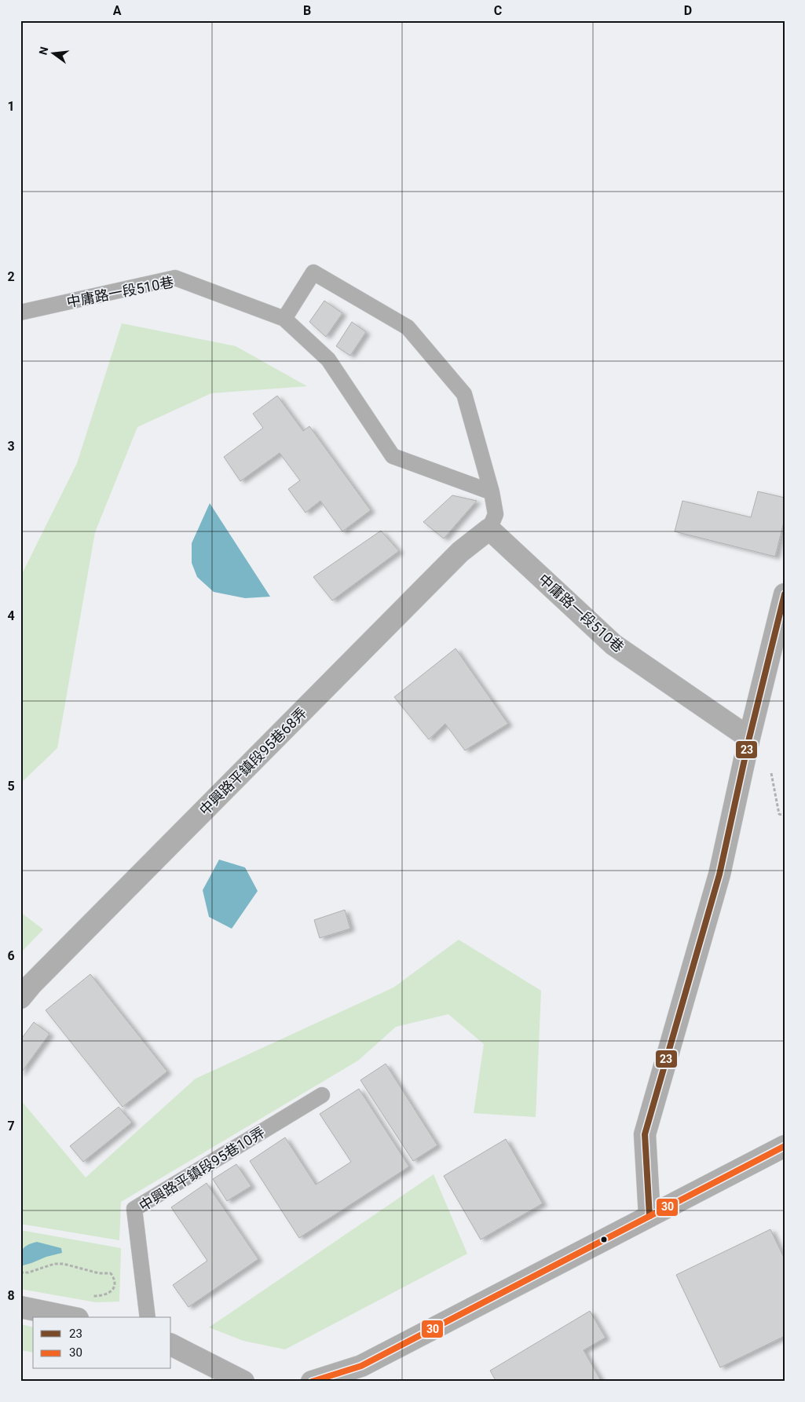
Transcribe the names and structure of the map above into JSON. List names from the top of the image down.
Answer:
{
  "streets": {
    "street": ["中庸路一段510巷", "中興路平鎮段95巷68弄"],
    "lane": ["中興路平鎮段95巷10弄"]
  },
  "crossings": [
    ["中庸路一段510巷", "中興路平鎮段95巷68弄"]
  ],
  "lines": ["transit line 23", "transit line 30"],
  "legend": ["23", "30"],
  "north": "left",
  "grid": {
    "columns": [
      "A",
      "B",
      "C",
      "D"
    ],
    "rows": [
      "1",
      "2",
      "3",
      "4",
      "5",
      "6",
      "7",
      "8"
    ]
  }
}
